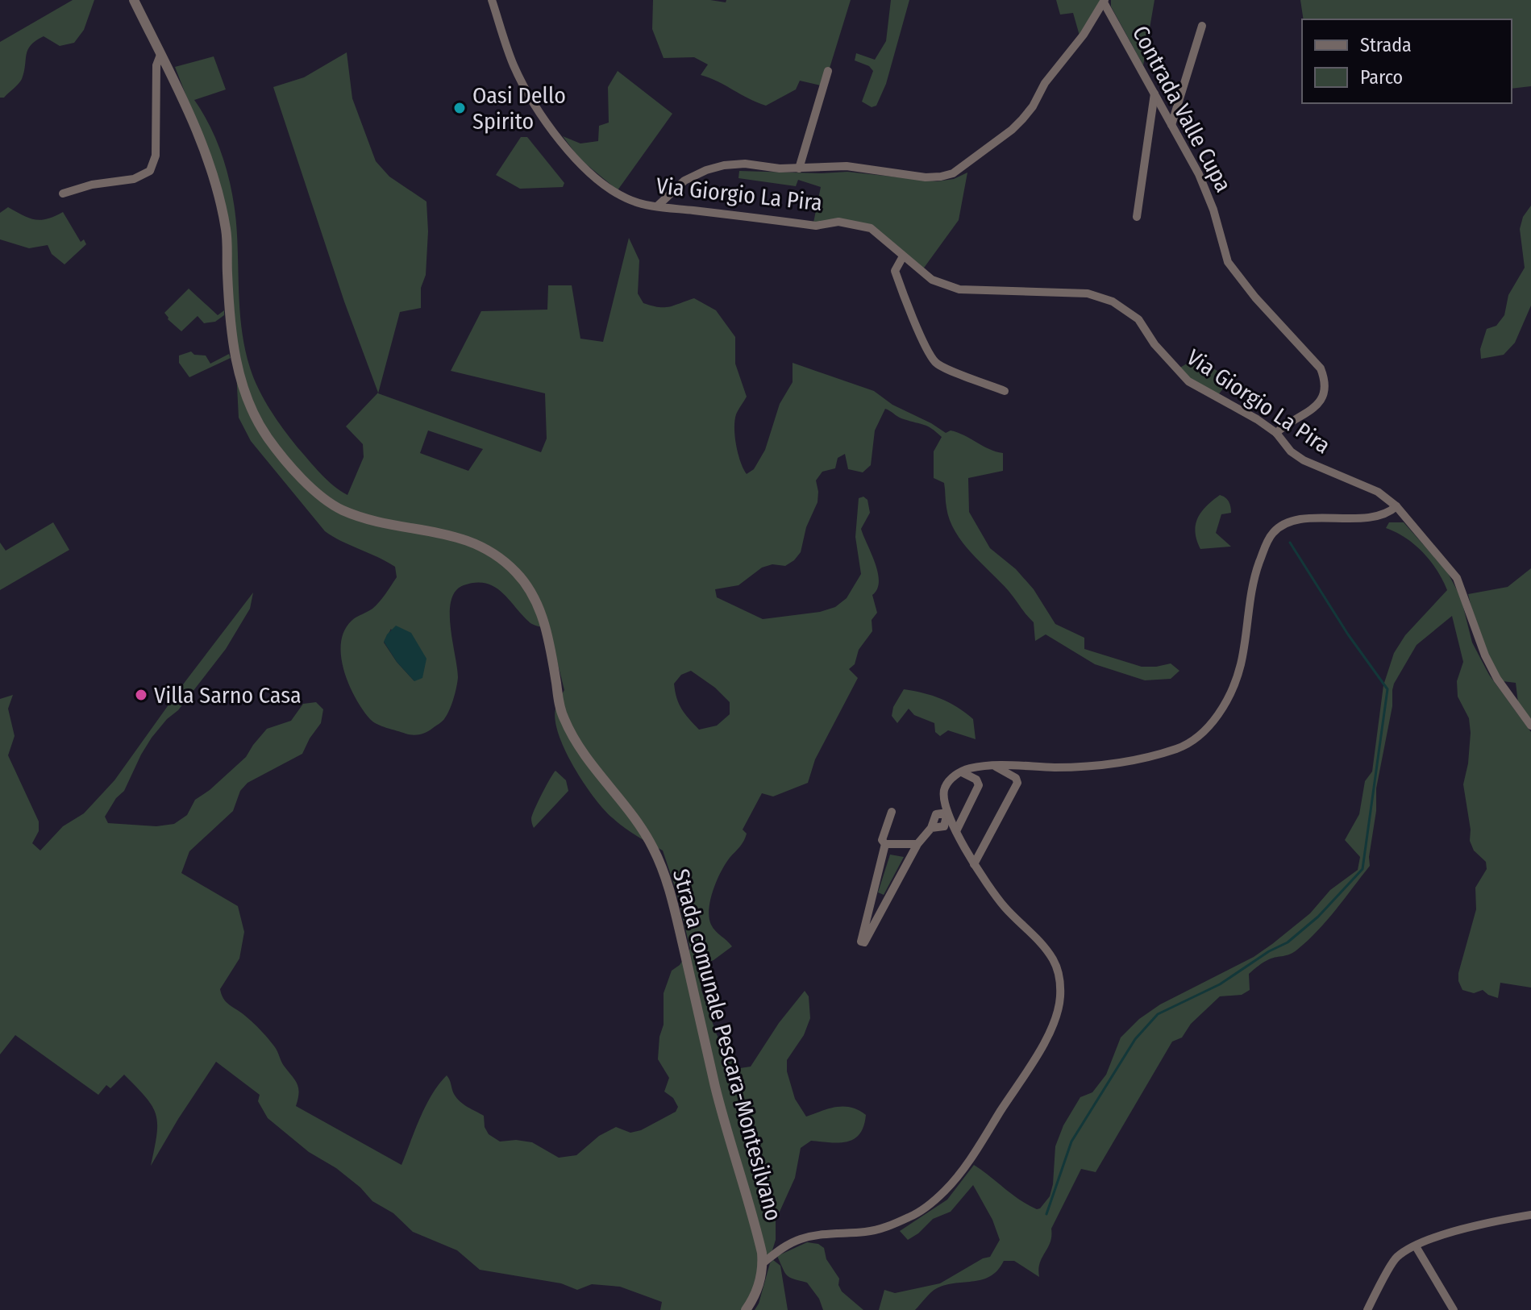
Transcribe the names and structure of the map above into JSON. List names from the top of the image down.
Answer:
{
  "streets": {
    "street": ["Contrada Valle Cupa", "Via Giorgio La Pira", "Strada comunale Pescara-Montesilvano"]
  },
  "crossings": [
    ["Contrada Valle Cupa", "Via Giorgio La Pira"]
  ],
  "places": ["Oasi Dello Spirito", "Villa Sarno Casa"],
  "legend": ["Strada", "Parco"]
}
